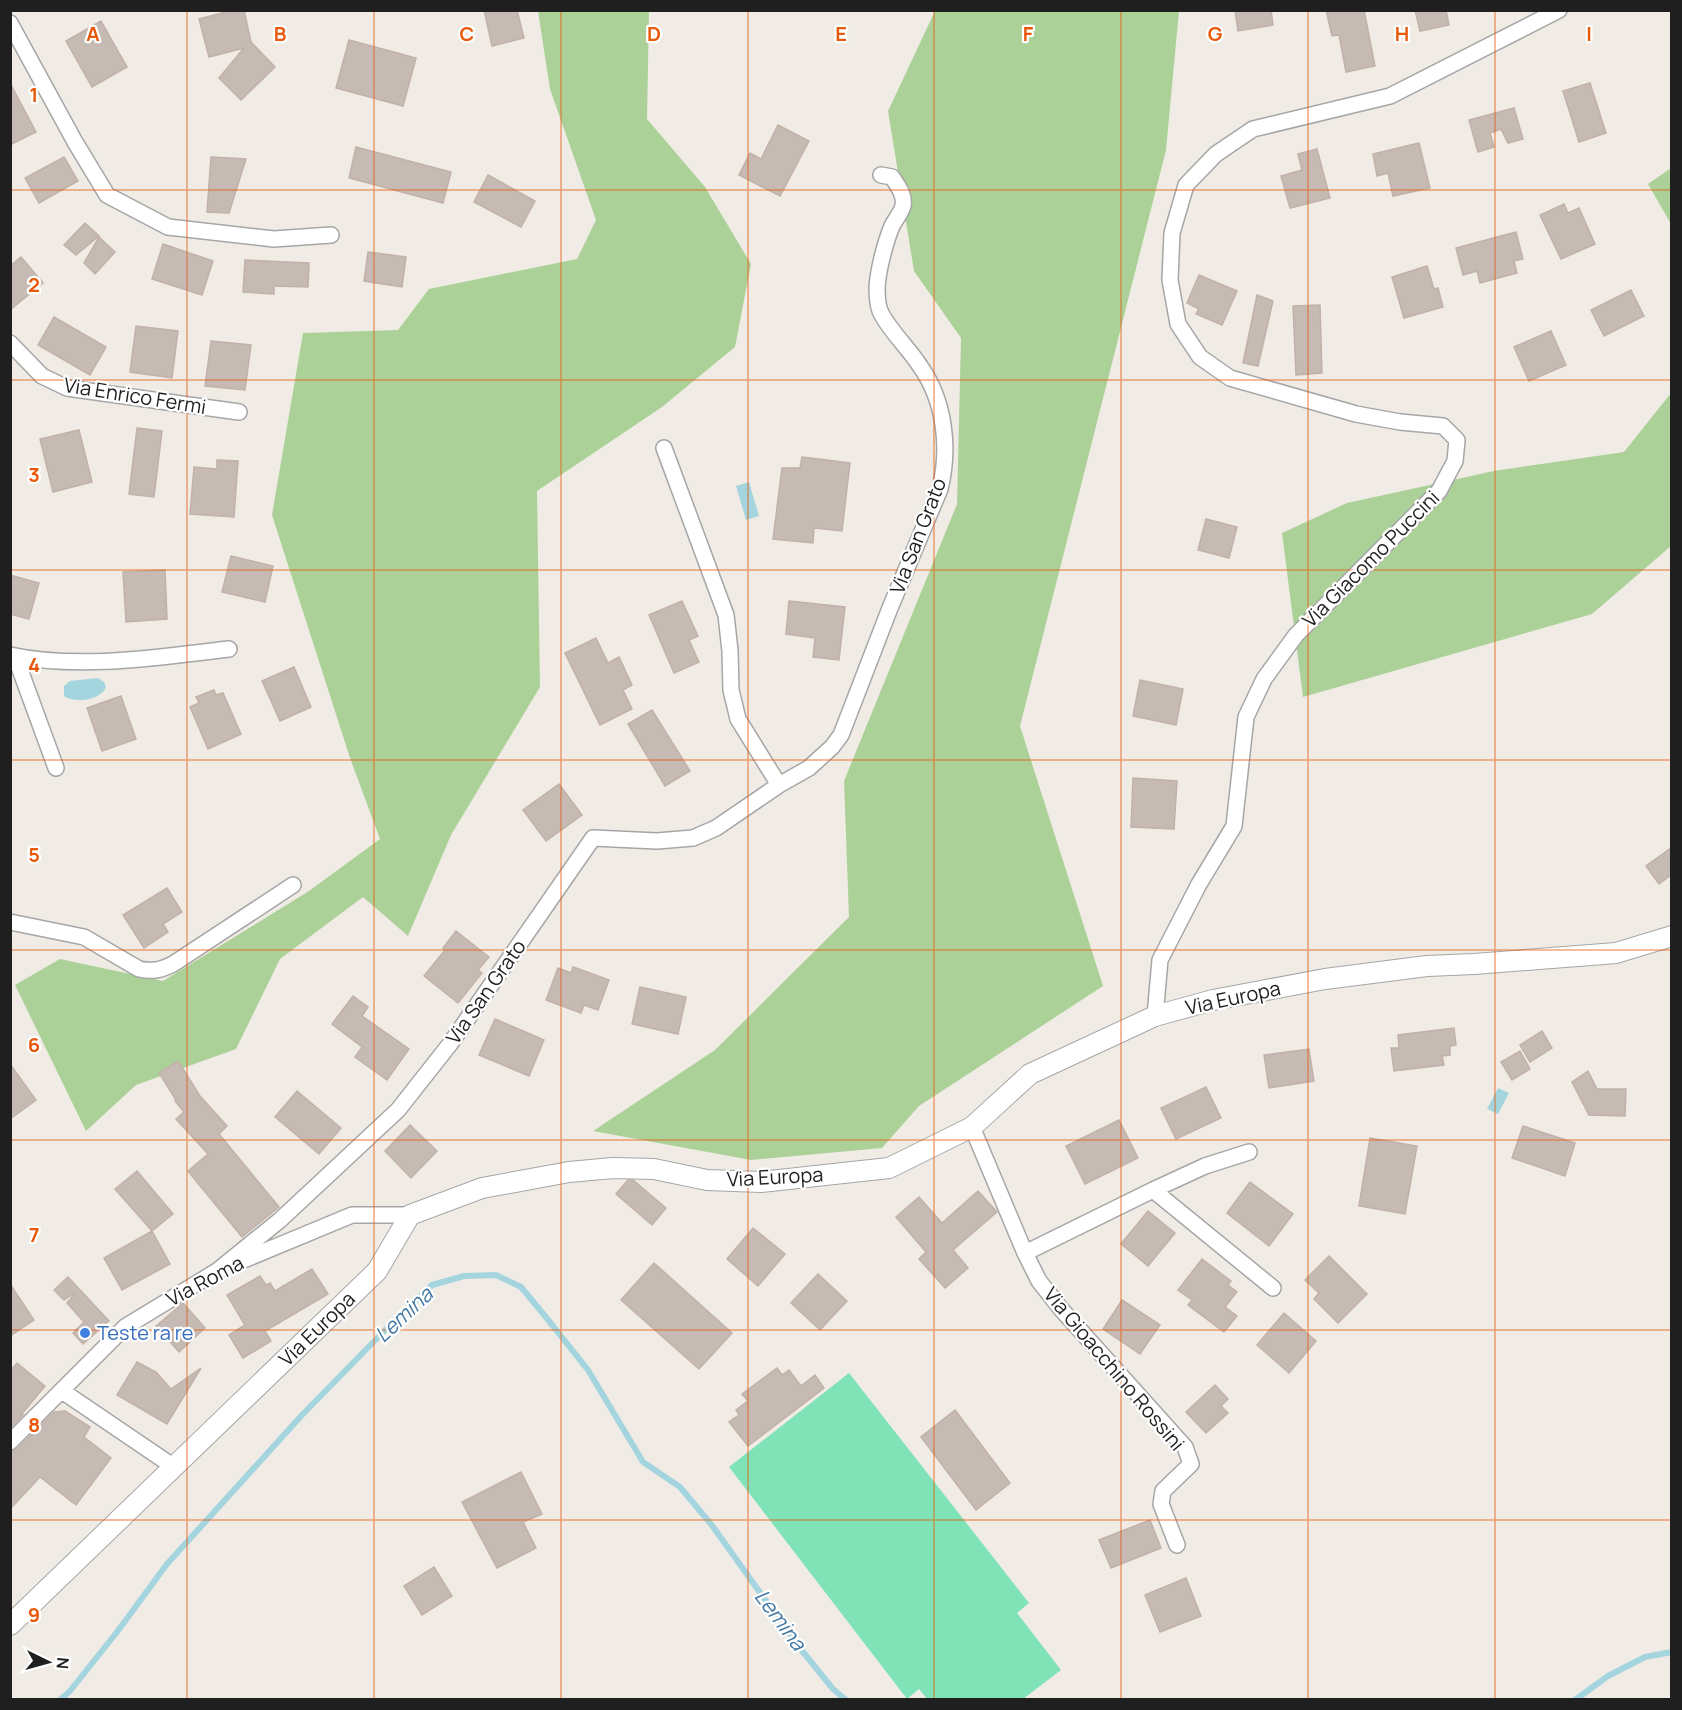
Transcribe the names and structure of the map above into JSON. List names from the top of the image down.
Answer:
{
  "streets": {
    "street": [
      "Via Enrico Fermi",
      "Via San Grato",
      "Via Giacomo Puccini",
      "Via Europa",
      "Via Roma",
      "Via Gioacchino Rossini"
    ]
  },
  "crossings": [
    ["Via San Grato", "Via Roma"],
    ["Via Giacomo Puccini", "Via Europa"],
    ["Via Europa", "Via Roma"],
    ["Via Europa", "Via Gioacchino Rossini"]
  ],
  "water": ["Lemina"],
  "places": ["Teste ra re"],
  "north": "right",
  "grid": {
    "columns": [
      "A",
      "B",
      "C",
      "D",
      "E",
      "F",
      "G",
      "H",
      "I"
    ],
    "rows": [
      "1",
      "2",
      "3",
      "4",
      "5",
      "6",
      "7",
      "8",
      "9"
    ]
  }
}
